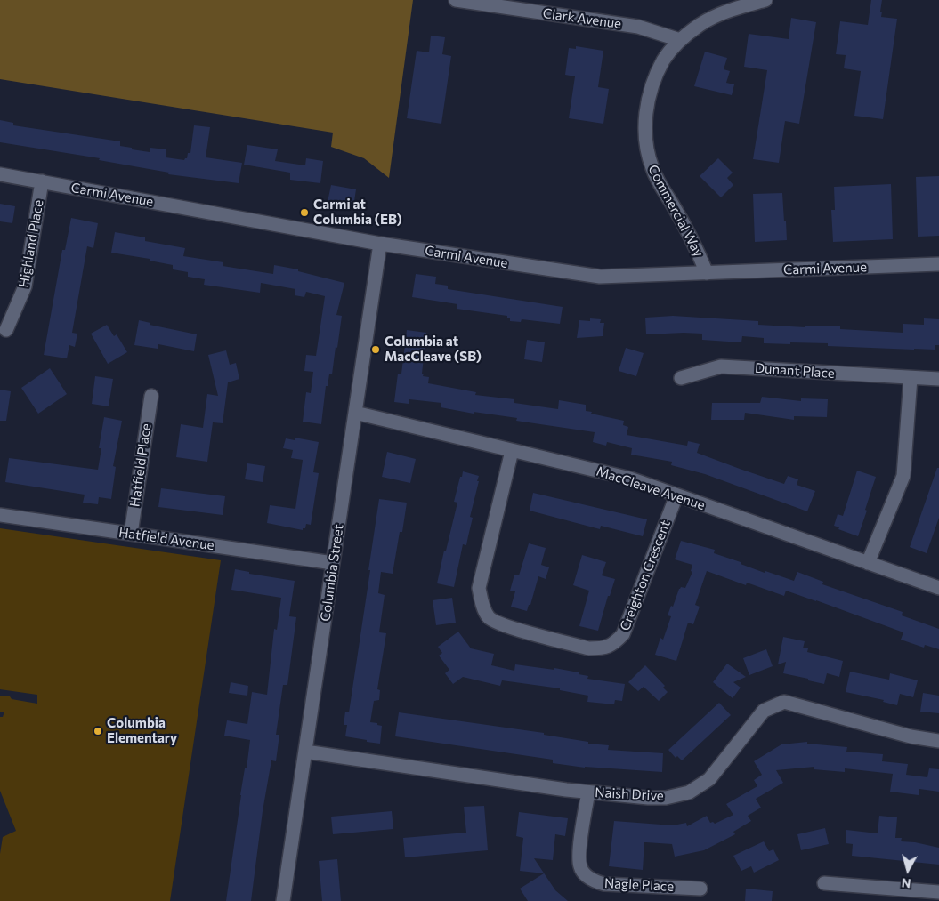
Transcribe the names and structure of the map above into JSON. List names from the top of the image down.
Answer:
{
  "streets": {
    "street": [
      "Clark Avenue",
      "Carmi Avenue",
      "Commercial Way",
      "Highland Place",
      "Dunant Place",
      "Hatfield Place",
      "MacCleave Avenue",
      "Hatfield Avenue",
      "Columbia Street",
      "Creighton Crescent",
      "Naish Drive",
      "Nagle Place"
    ]
  },
  "crossings": [
    ["Clark Avenue", "Commercial Way"],
    ["Carmi Avenue", "Commercial Way"],
    ["Carmi Avenue", "Highland Place"],
    ["Carmi Avenue", "Columbia Street"],
    ["Hatfield Place", "Hatfield Avenue"],
    ["MacCleave Avenue", "Columbia Street"],
    ["MacCleave Avenue", "Creighton Crescent"],
    ["Hatfield Avenue", "Columbia Street"],
    ["Columbia Street", "Naish Drive"],
    ["Naish Drive", "Nagle Place"]
  ],
  "places": ["Carmi at Columbia (EB)", "Columbia at MacCleave (SB)", "Columbia Elementary"],
  "north": "bottom"
}
